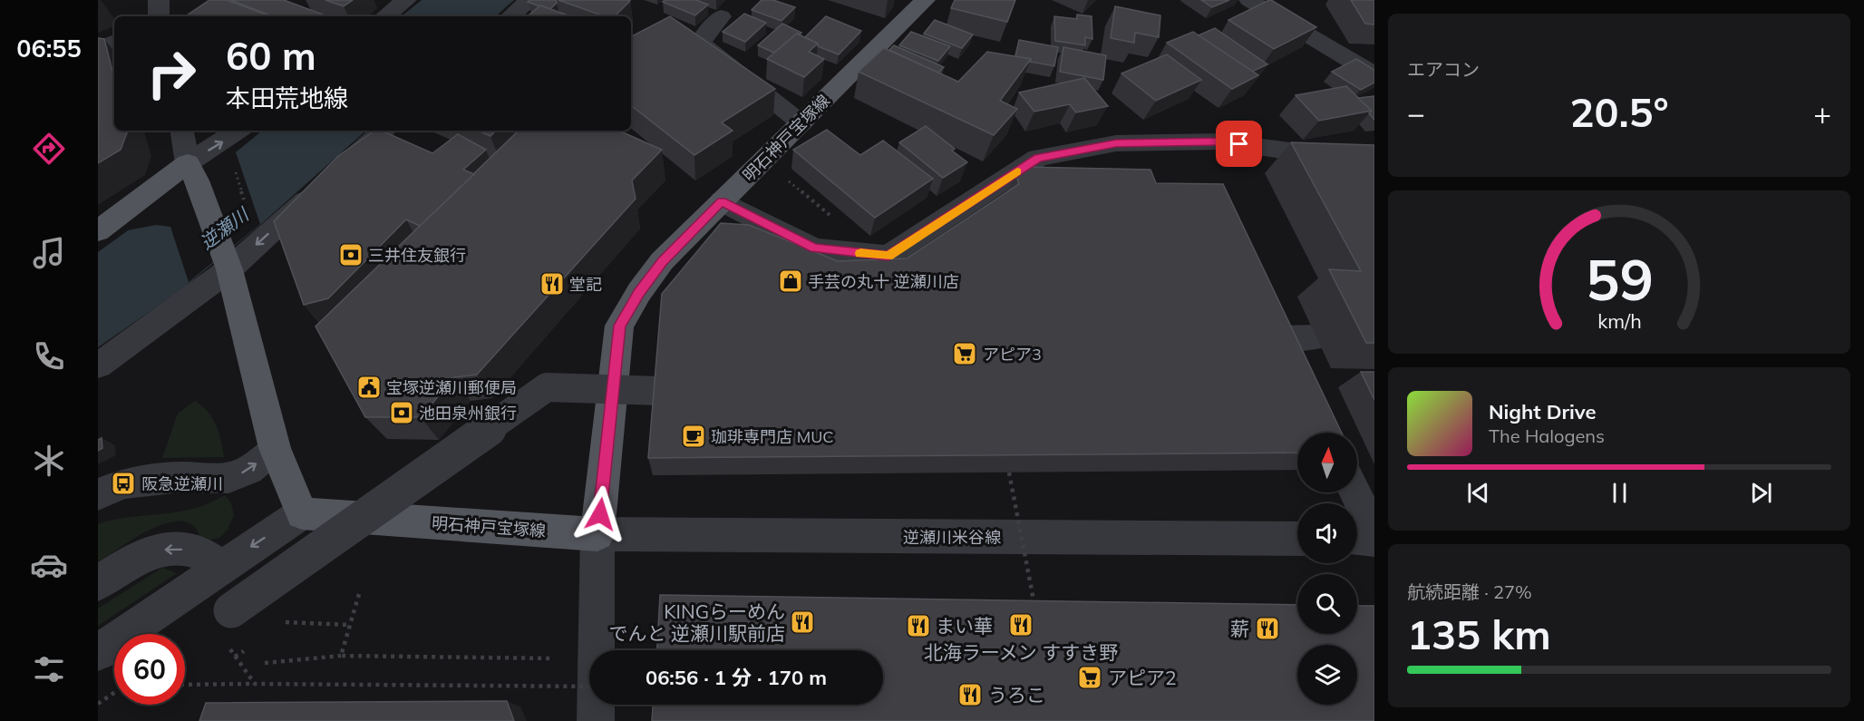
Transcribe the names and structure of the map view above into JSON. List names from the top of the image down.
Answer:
{
  "streets": {
    "main road": ["明石神戸宝塚線"],
    "street": ["逆瀬川米谷線"]
  },
  "crossings": [
    ["明石神戸宝塚線", "逆瀬川米谷線"]
  ],
  "water": ["逆瀬川"],
  "places": {
    "bank": ["三井住友銀行", "池田泉州銀行"],
    "shop": ["手芸の丸十 逆瀬川店"],
    "restaurant": [
      "堂記",
      "KINGらーめん でんと 逆瀬川駅前店",
      "北海ラーメン すすき野",
      "まい華",
      "薪",
      "うろこ"
    ],
    "supermarket": ["アピア3", "アピア2"],
    "public building": ["宝塚逆瀬川郵便局"],
    "cafe": ["珈琲専門店 MUC"],
    "bus stop": ["阪急逆瀬川"]
  },
  "north": "top",
  "page": {
    "tabs": "06:55",
    "tile": [
      "エアコン",
      ["航続距離 · 27%", "135 km"]
    ],
    "turn": ["60 m", "本田荒地線"],
    "heat": ["−", "20.5°", "+"],
    "song": ["Night Drive", "The Halogens"],
    "limit": "60",
    "trip": "06:56 · 1 分 · 170 m",
    "gauge": ["59", "km/h"]
  }
}
